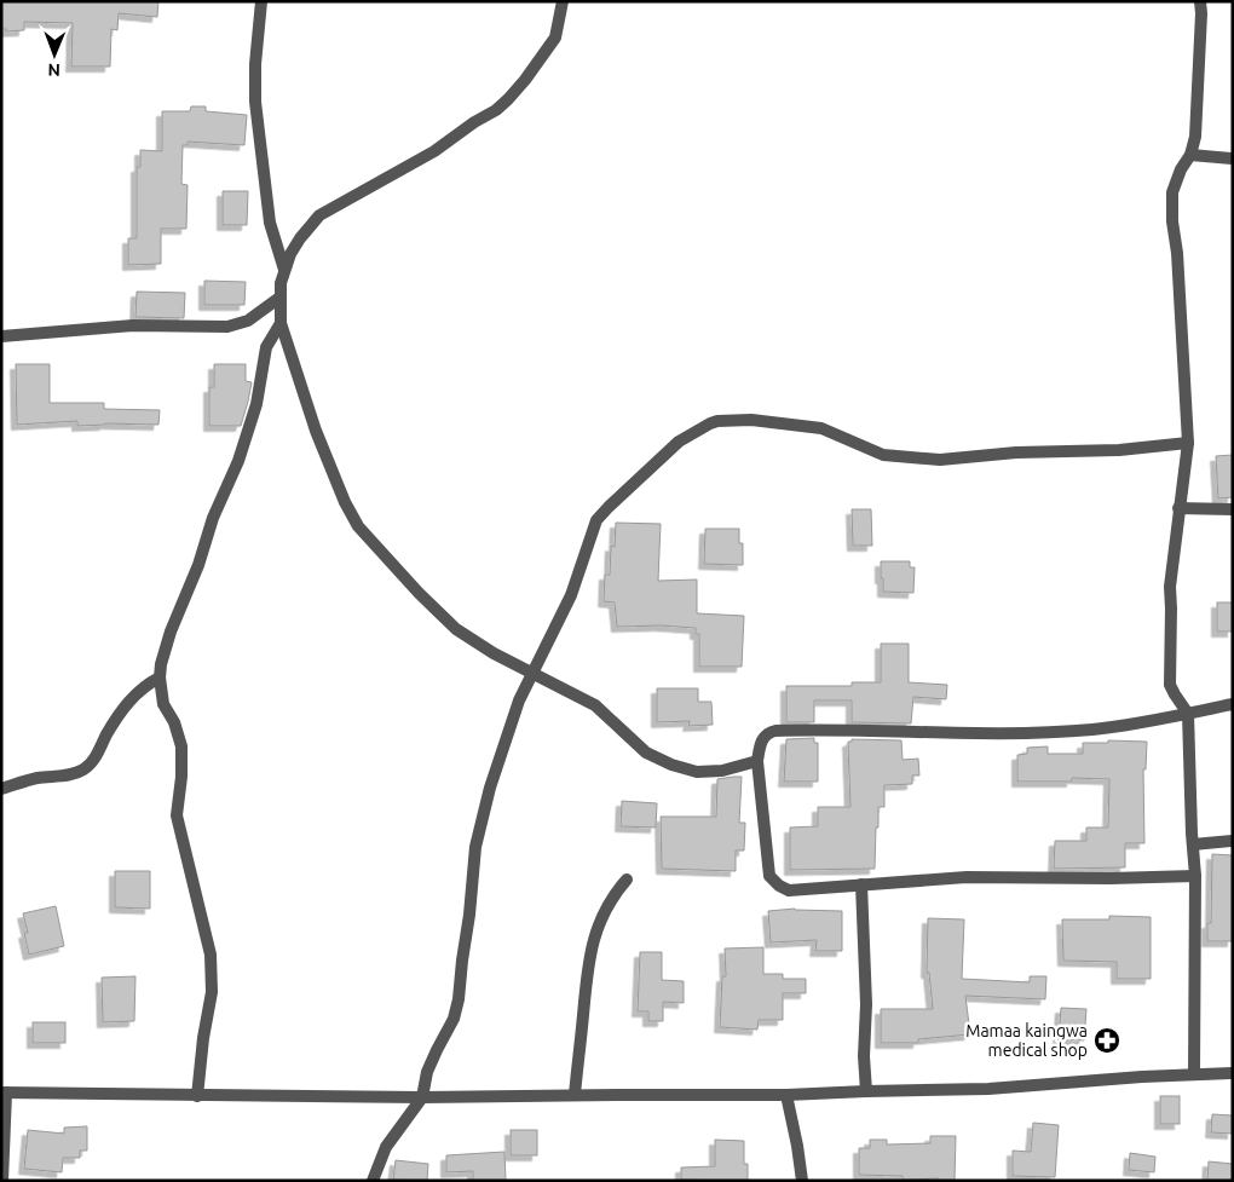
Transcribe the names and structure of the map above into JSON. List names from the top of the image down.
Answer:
{
  "places": {
    "pharmacy": ["Mamaa kaingwa medical shop"]
  },
  "north": "bottom"
}
